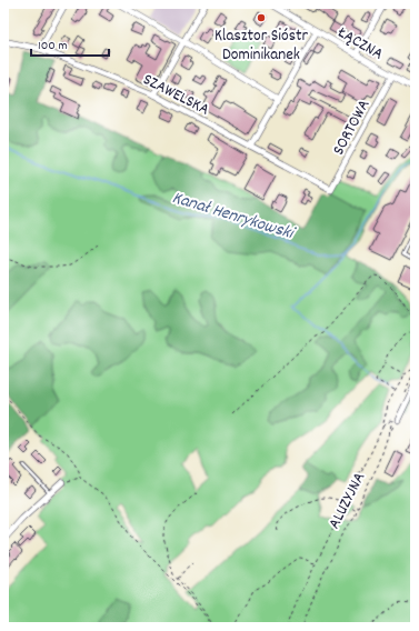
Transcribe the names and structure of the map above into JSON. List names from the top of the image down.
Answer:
{
  "streets": {
    "street": ["ŁĄCZNA", "SZAWELSKA", "SORTOWA"],
    "path": ["ALUZYJNA"]
  },
  "crossings": [
    ["ŁĄCZNA", "SORTOWA"],
    ["SZAWELSKA", "SORTOWA"]
  ],
  "water": ["Kanał Henrykowski"],
  "places": ["Klasztor Sióstr Dominikanek"],
  "scale_bar": "100 m"
}
